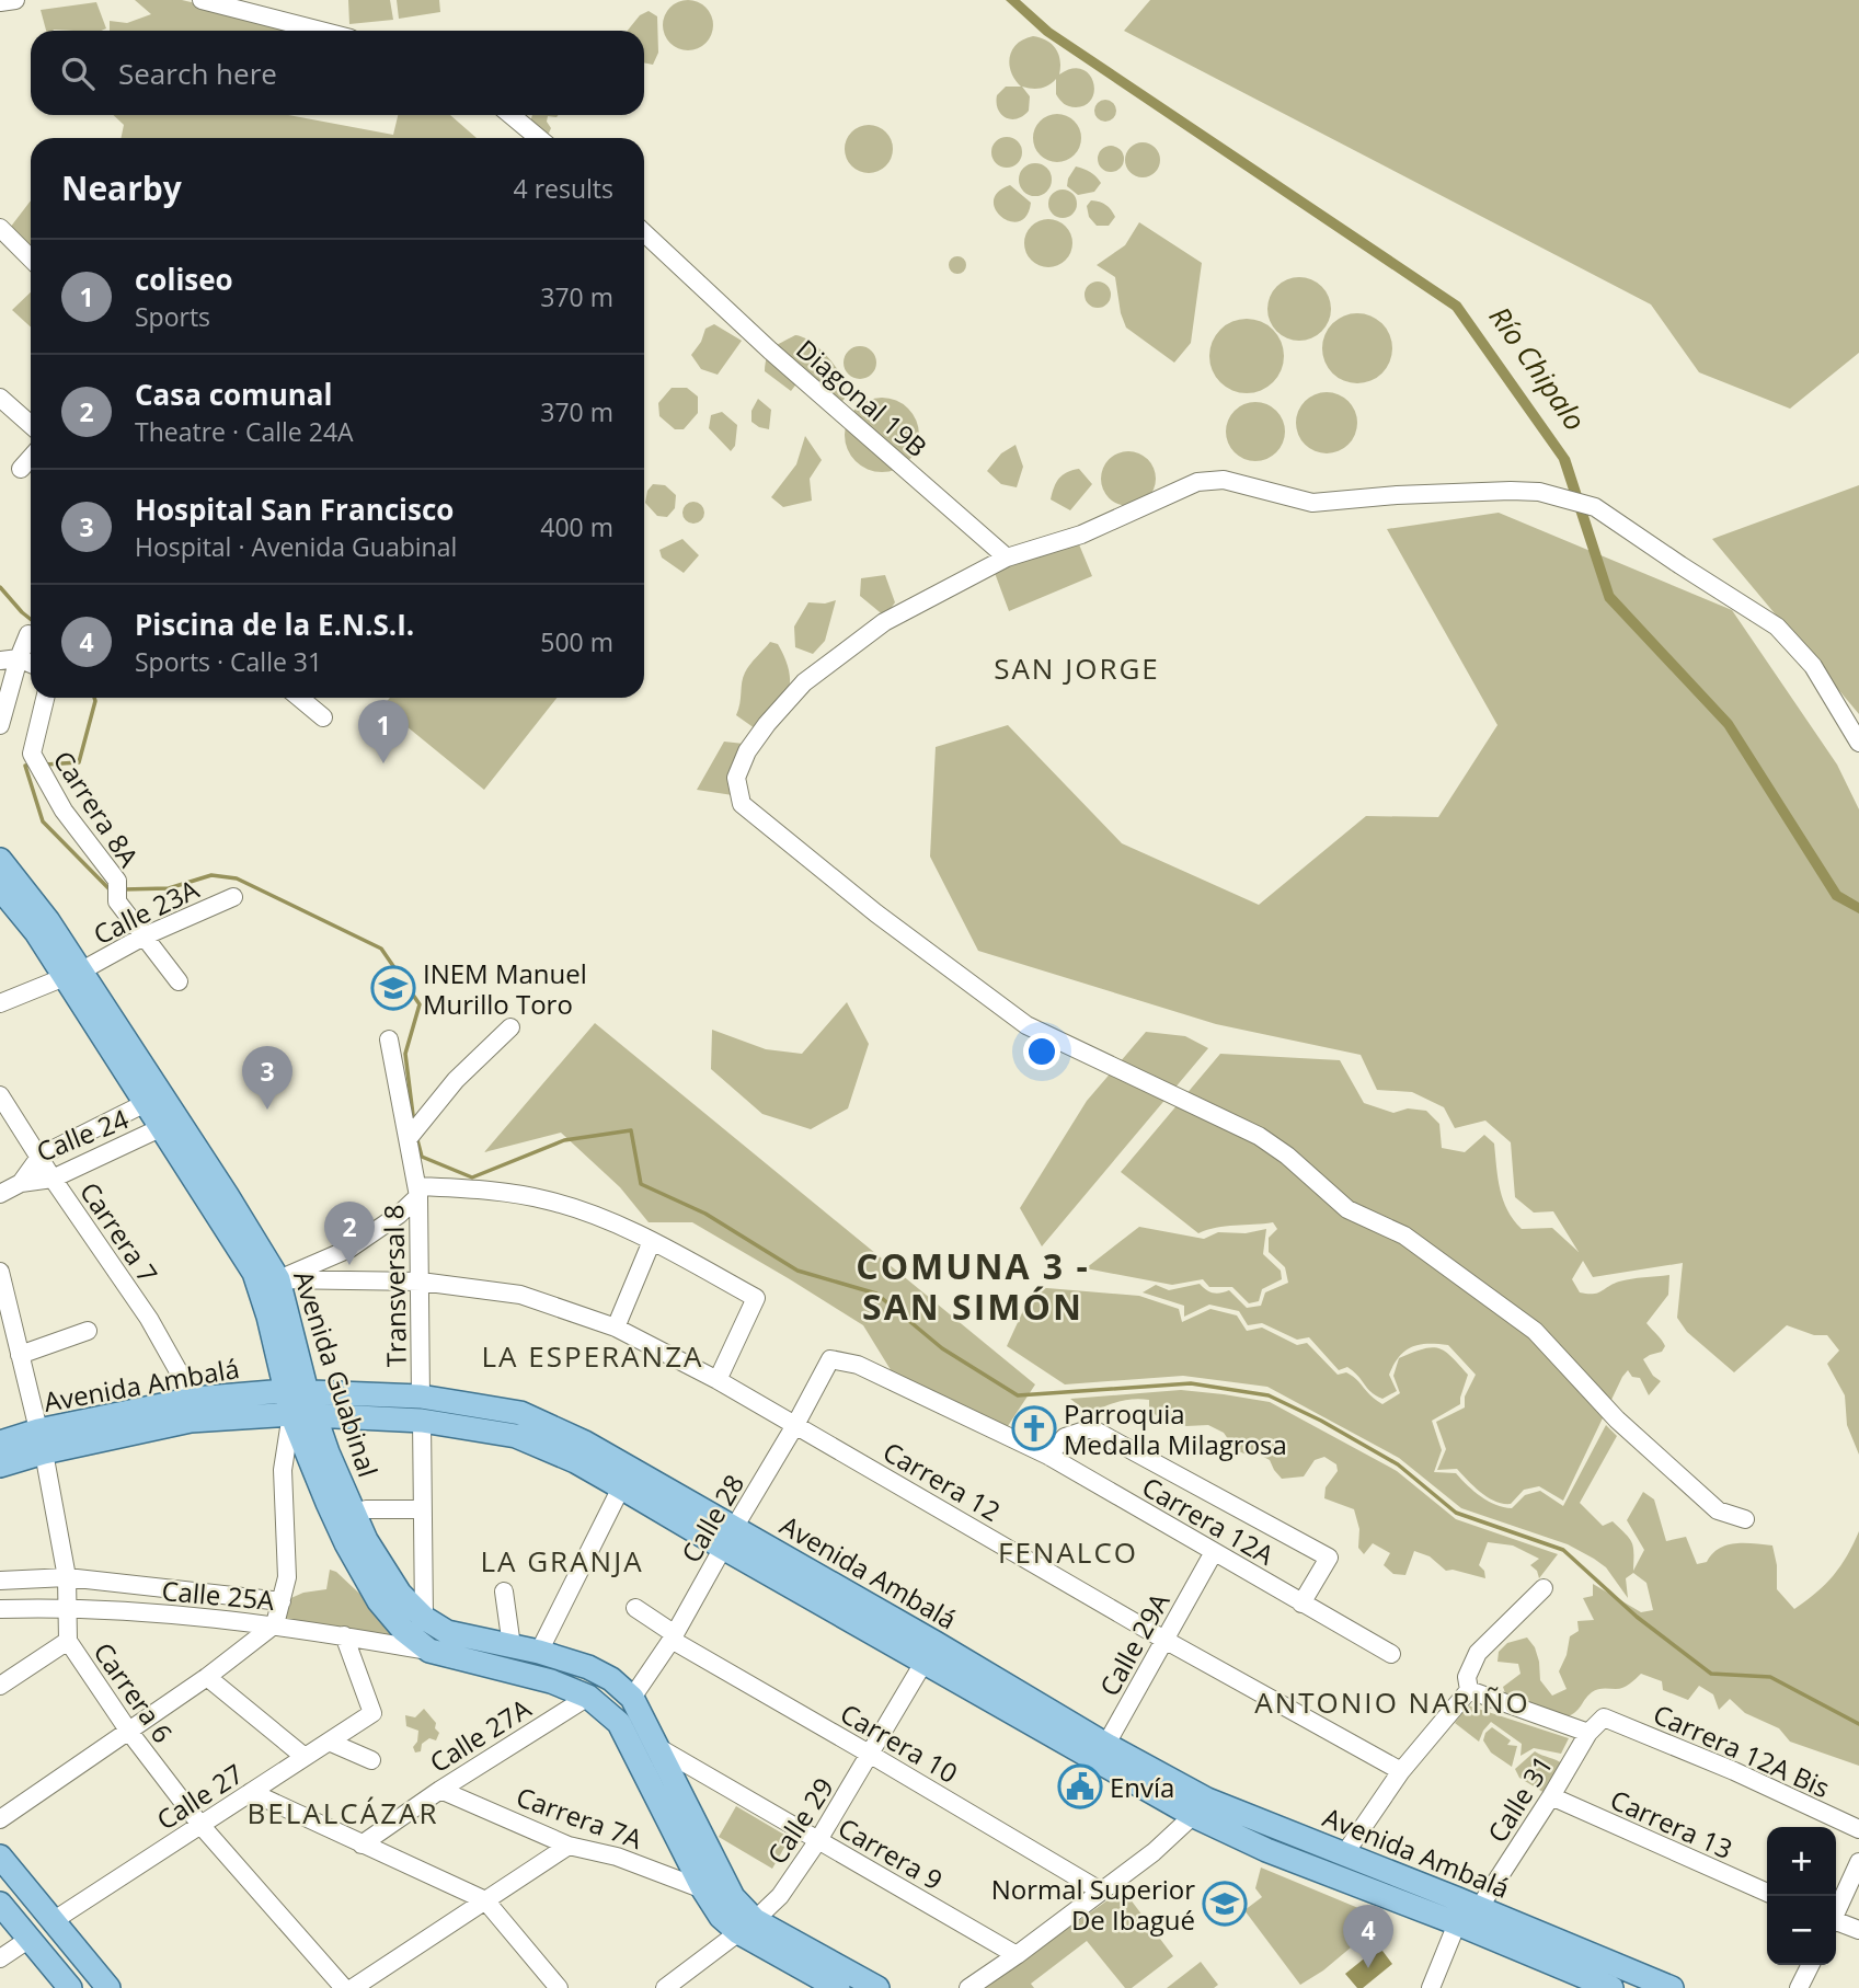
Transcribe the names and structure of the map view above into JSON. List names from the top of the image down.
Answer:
{
  "streets": {
    "main road": ["Avenida Guabinal", "Avenida Ambalá"],
    "street": [
      "Diagonal 19B",
      "Carrera 8A",
      "Calle 23A",
      "Calle 24",
      "Carrera 7",
      "Transversal 8",
      "Carrera 12",
      "Calle 28",
      "Carrera 12A",
      "Calle 25A",
      "Calle 29A",
      "Carrera 6",
      "Calle 27A",
      "Carrera 10",
      "Carrera 12A Bis",
      "Calle 27",
      "Calle 31",
      "Carrera 7A",
      "Calle 29",
      "Carrera 13",
      "Carrera 9"
    ]
  },
  "crossings": [
    ["Carrera 8A", "Calle 23A"],
    ["Calle 23A", "Avenida Guabinal"],
    ["Calle 24", "Carrera 7"],
    ["Calle 24", "Avenida Guabinal"],
    ["Carrera 7", "Avenida Ambalá"],
    ["Transversal 8", "Avenida Ambalá"],
    ["Transversal 8", "Carrera 12"],
    ["Avenida Guabinal", "Avenida Ambalá"],
    ["Avenida Guabinal", "Carrera 12"],
    ["Avenida Guabinal", "Calle 28"],
    ["Avenida Guabinal", "Calle 25A"],
    ["Avenida Guabinal", "Calle 27A"],
    ["Avenida Guabinal", "Carrera 7A"],
    ["Avenida Guabinal", "Calle 29"],
    ["Avenida Guabinal", "Carrera 9"],
    ["Avenida Ambalá", "Calle 28"],
    ["Avenida Ambalá", "Calle 29A"],
    ["Avenida Ambalá", "Carrera 6"],
    ["Avenida Ambalá", "Calle 31"],
    ["Avenida Ambalá", "Calle 29"],
    ["Carrera 12", "Calle 28"],
    ["Carrera 12", "Calle 29A"],
    ["Calle 28", "Carrera 12A"],
    ["Calle 28", "Carrera 10"],
    ["Carrera 12A", "Calle 29A"],
    ["Calle 25A", "Carrera 6"],
    ["Calle 25A", "Calle 27"],
    ["Carrera 6", "Calle 27"],
    ["Calle 27A", "Carrera 7A"],
    ["Carrera 10", "Calle 29"],
    ["Carrera 12A Bis", "Calle 31"],
    ["Calle 31", "Carrera 13"],
    ["Calle 29", "Carrera 9"]
  ],
  "districts": [
    "SAN JORGE",
    "COMUNA 3 - SAN SIMÓN",
    "LA ESPERANZA",
    "FENALCO",
    "LA GRANJA",
    "ANTONIO NARIÑO",
    "BELALCÁZAR"
  ],
  "water": ["Río Chipalo"],
  "places": {
    "school or university": ["INEM Manuel Murillo Toro", "Normal Superior De Ibagué"],
    "church": ["Parroquia Medalla Milagrosa"],
    "public building": ["Envía"]
  },
  "page": {
    "search": "Search here",
    "heading": ["Nearby", "4 results"],
    "list": [
      {
        "mark": "1",
        "name": "coliseo",
        "note": "Sports",
        "value": "370 m"
      },
      {
        "mark": "2",
        "name": "Casa comunal",
        "note": "Theatre · Calle 24A",
        "value": "370 m"
      },
      {
        "mark": "3",
        "name": "Hospital San Francisco",
        "note": "Hospital · Avenida Guabinal",
        "value": "400 m"
      },
      {
        "mark": "4",
        "name": "Piscina de la E.N.S.I.",
        "note": "Sports · Calle 31",
        "value": "500 m"
      }
    ],
    "pins": [
      "1",
      "3",
      "2",
      "4"
    ],
    "map_buttons": ["+", "−"]
  }
}
